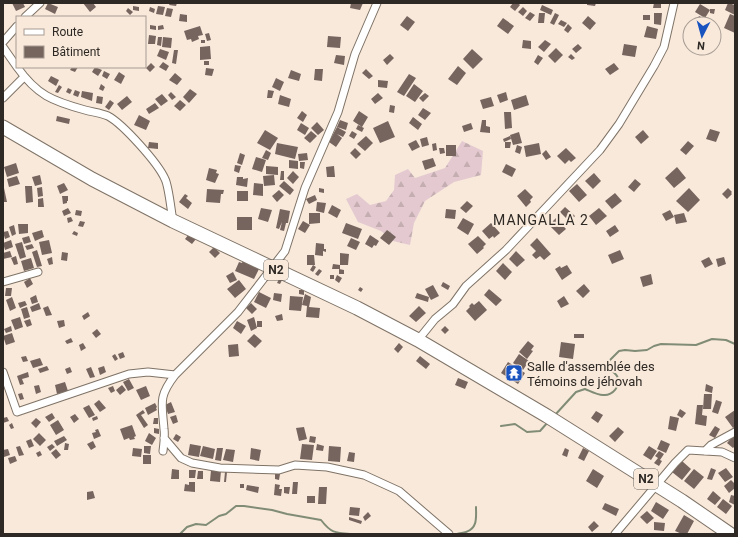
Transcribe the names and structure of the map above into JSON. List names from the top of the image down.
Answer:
{
  "streets": {
    "highway": ["N2"]
  },
  "districts": ["MANGALLA 2"],
  "places": {
    "temple": ["Salle d'assemblée des Témoins de jéhovah"]
  },
  "legend": ["Route", "Bâtiment"],
  "north": "bottom"
}
